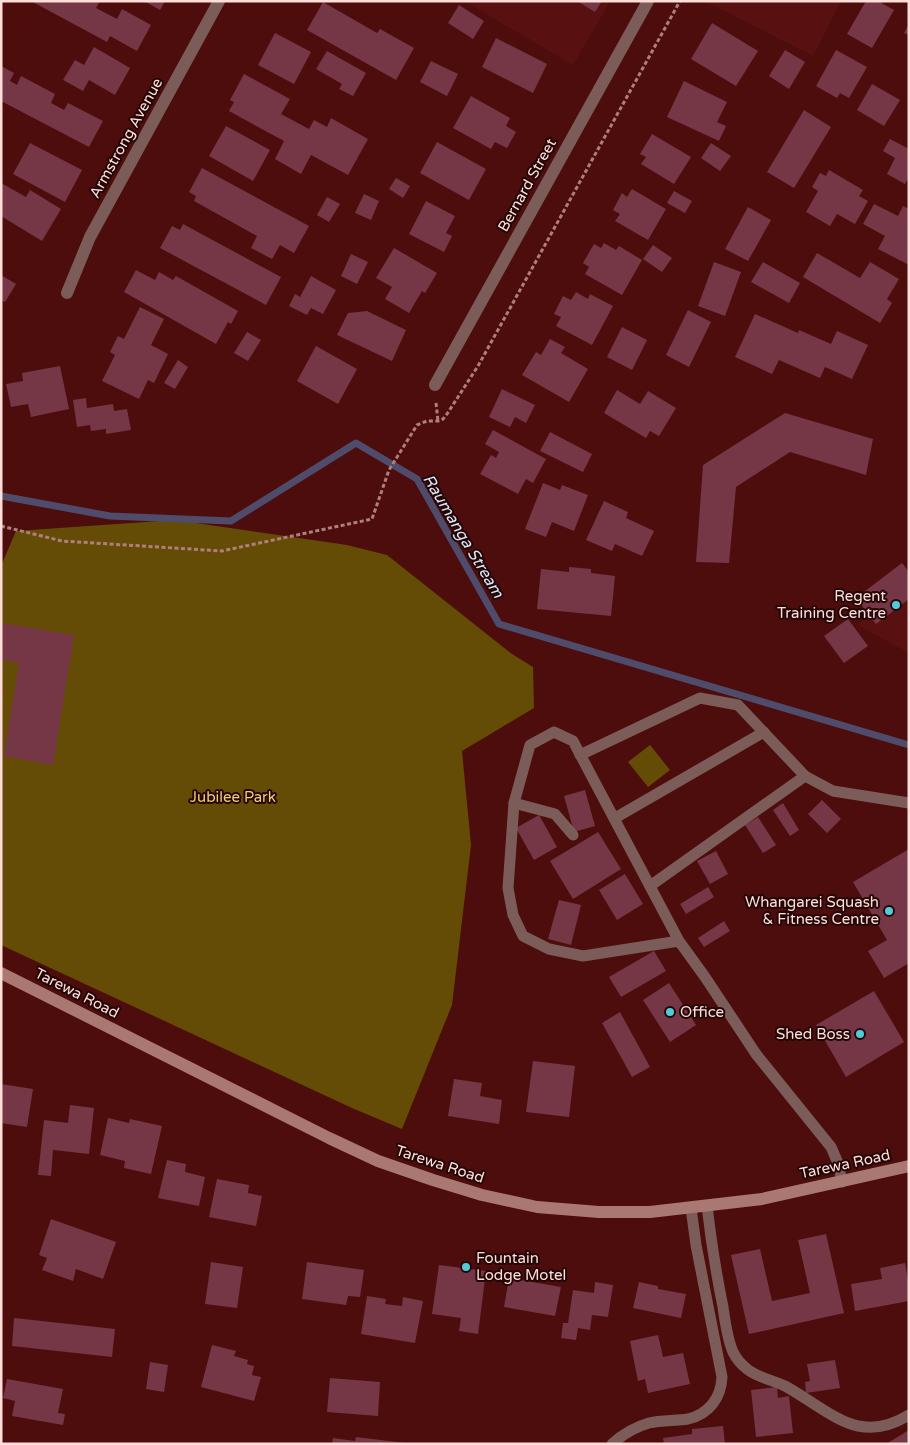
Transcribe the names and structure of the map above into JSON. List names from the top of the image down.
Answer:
{
  "streets": {
    "main road": ["Tarewa Road"],
    "street": ["Armstrong Avenue", "Bernard Street"]
  },
  "water": ["Raumanga Stream"],
  "parks": ["Jubilee Park"],
  "places": [
    "Regent Training Centre",
    "Whangarei Squash & Fitness Centre",
    "Office",
    "Shed Boss",
    "Fountain Lodge Motel"
  ]
}
